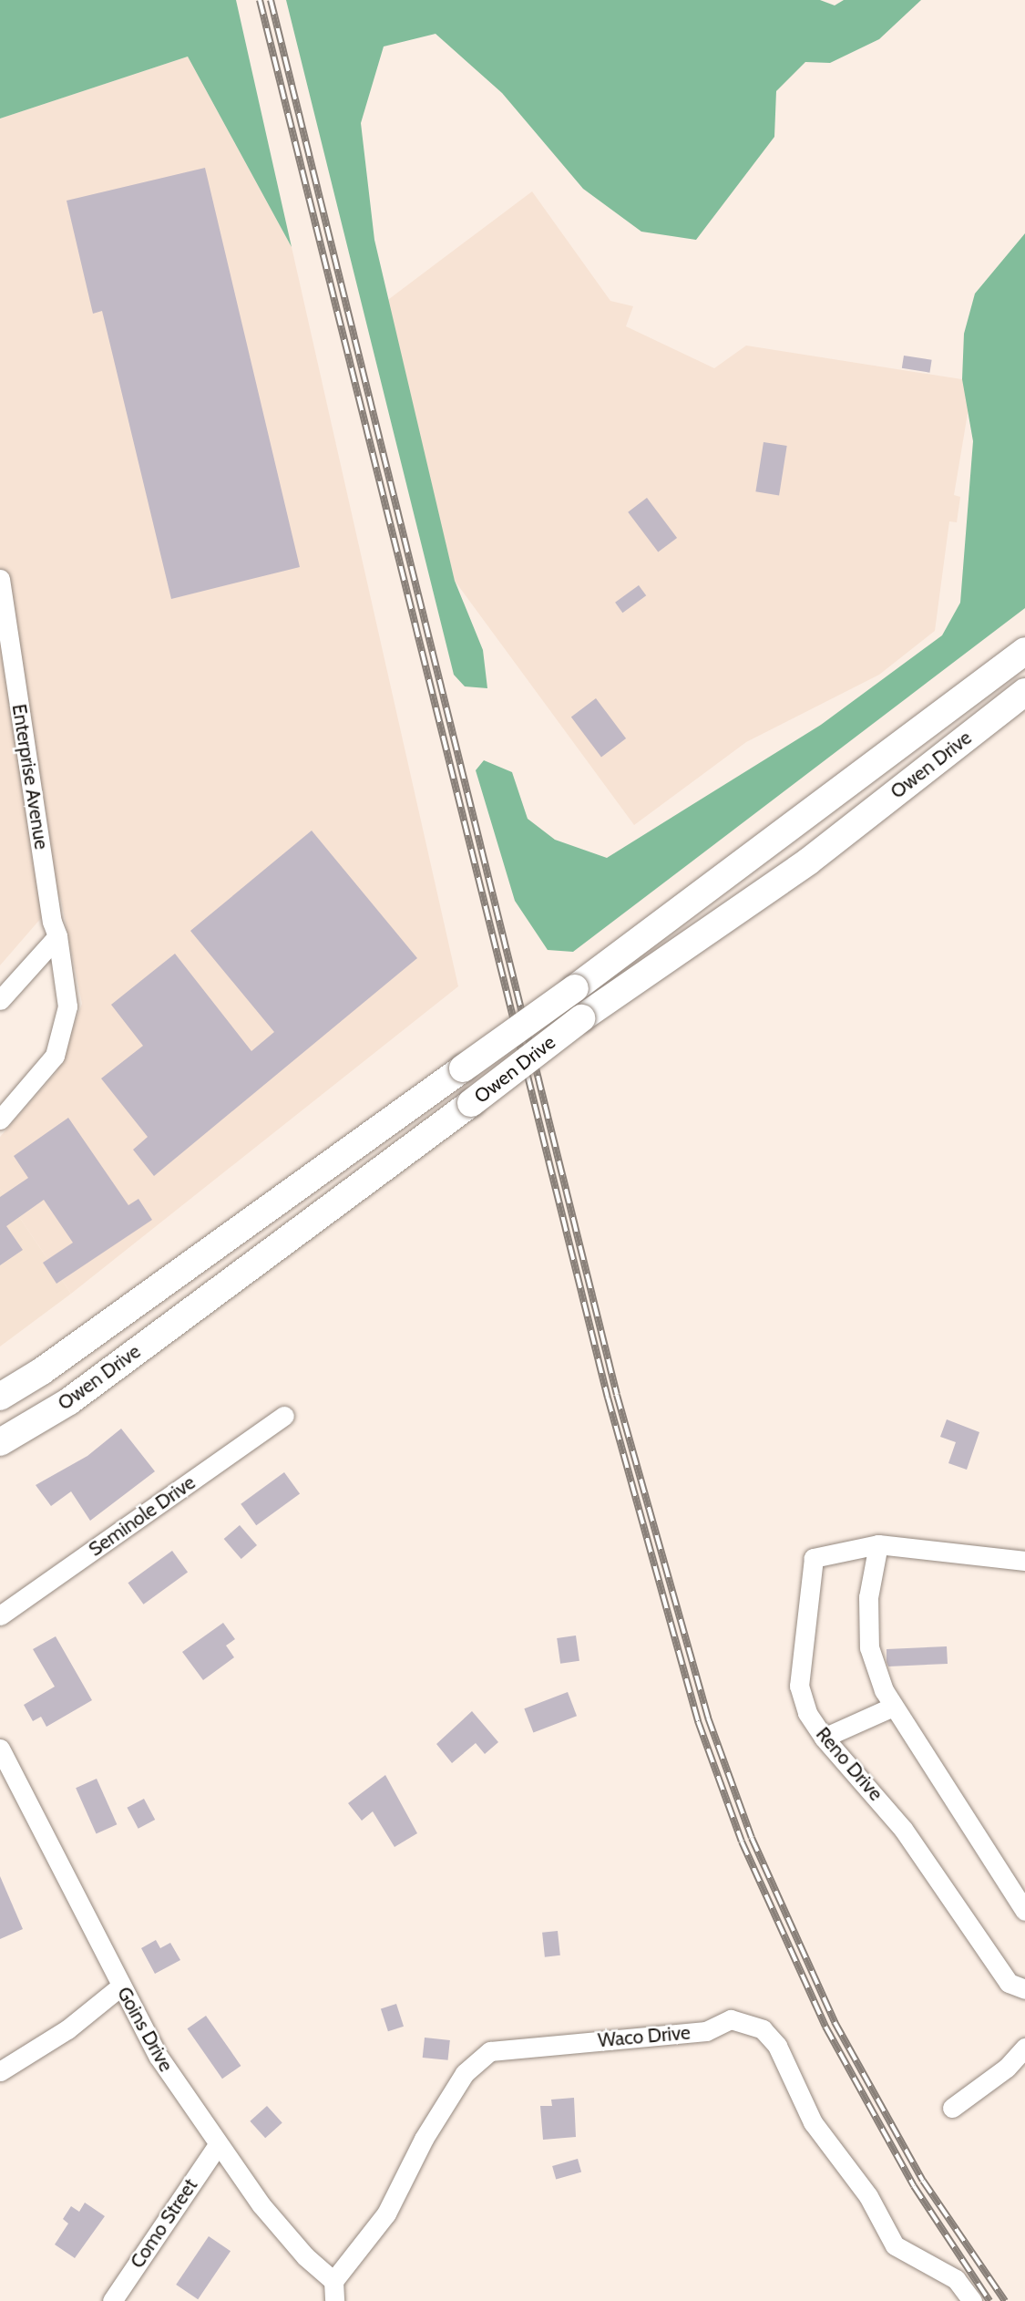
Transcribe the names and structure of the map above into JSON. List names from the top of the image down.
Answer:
{
  "streets": {
    "highway": ["Owen Drive"],
    "street": [
      "Enterprise Avenue",
      "Seminole Drive",
      "Reno Drive",
      "Goins Drive",
      "Waco Drive",
      "Como Street"
    ]
  },
  "crossings": [
    ["Goins Drive", "Waco Drive"],
    ["Goins Drive", "Como Street"]
  ]
}
